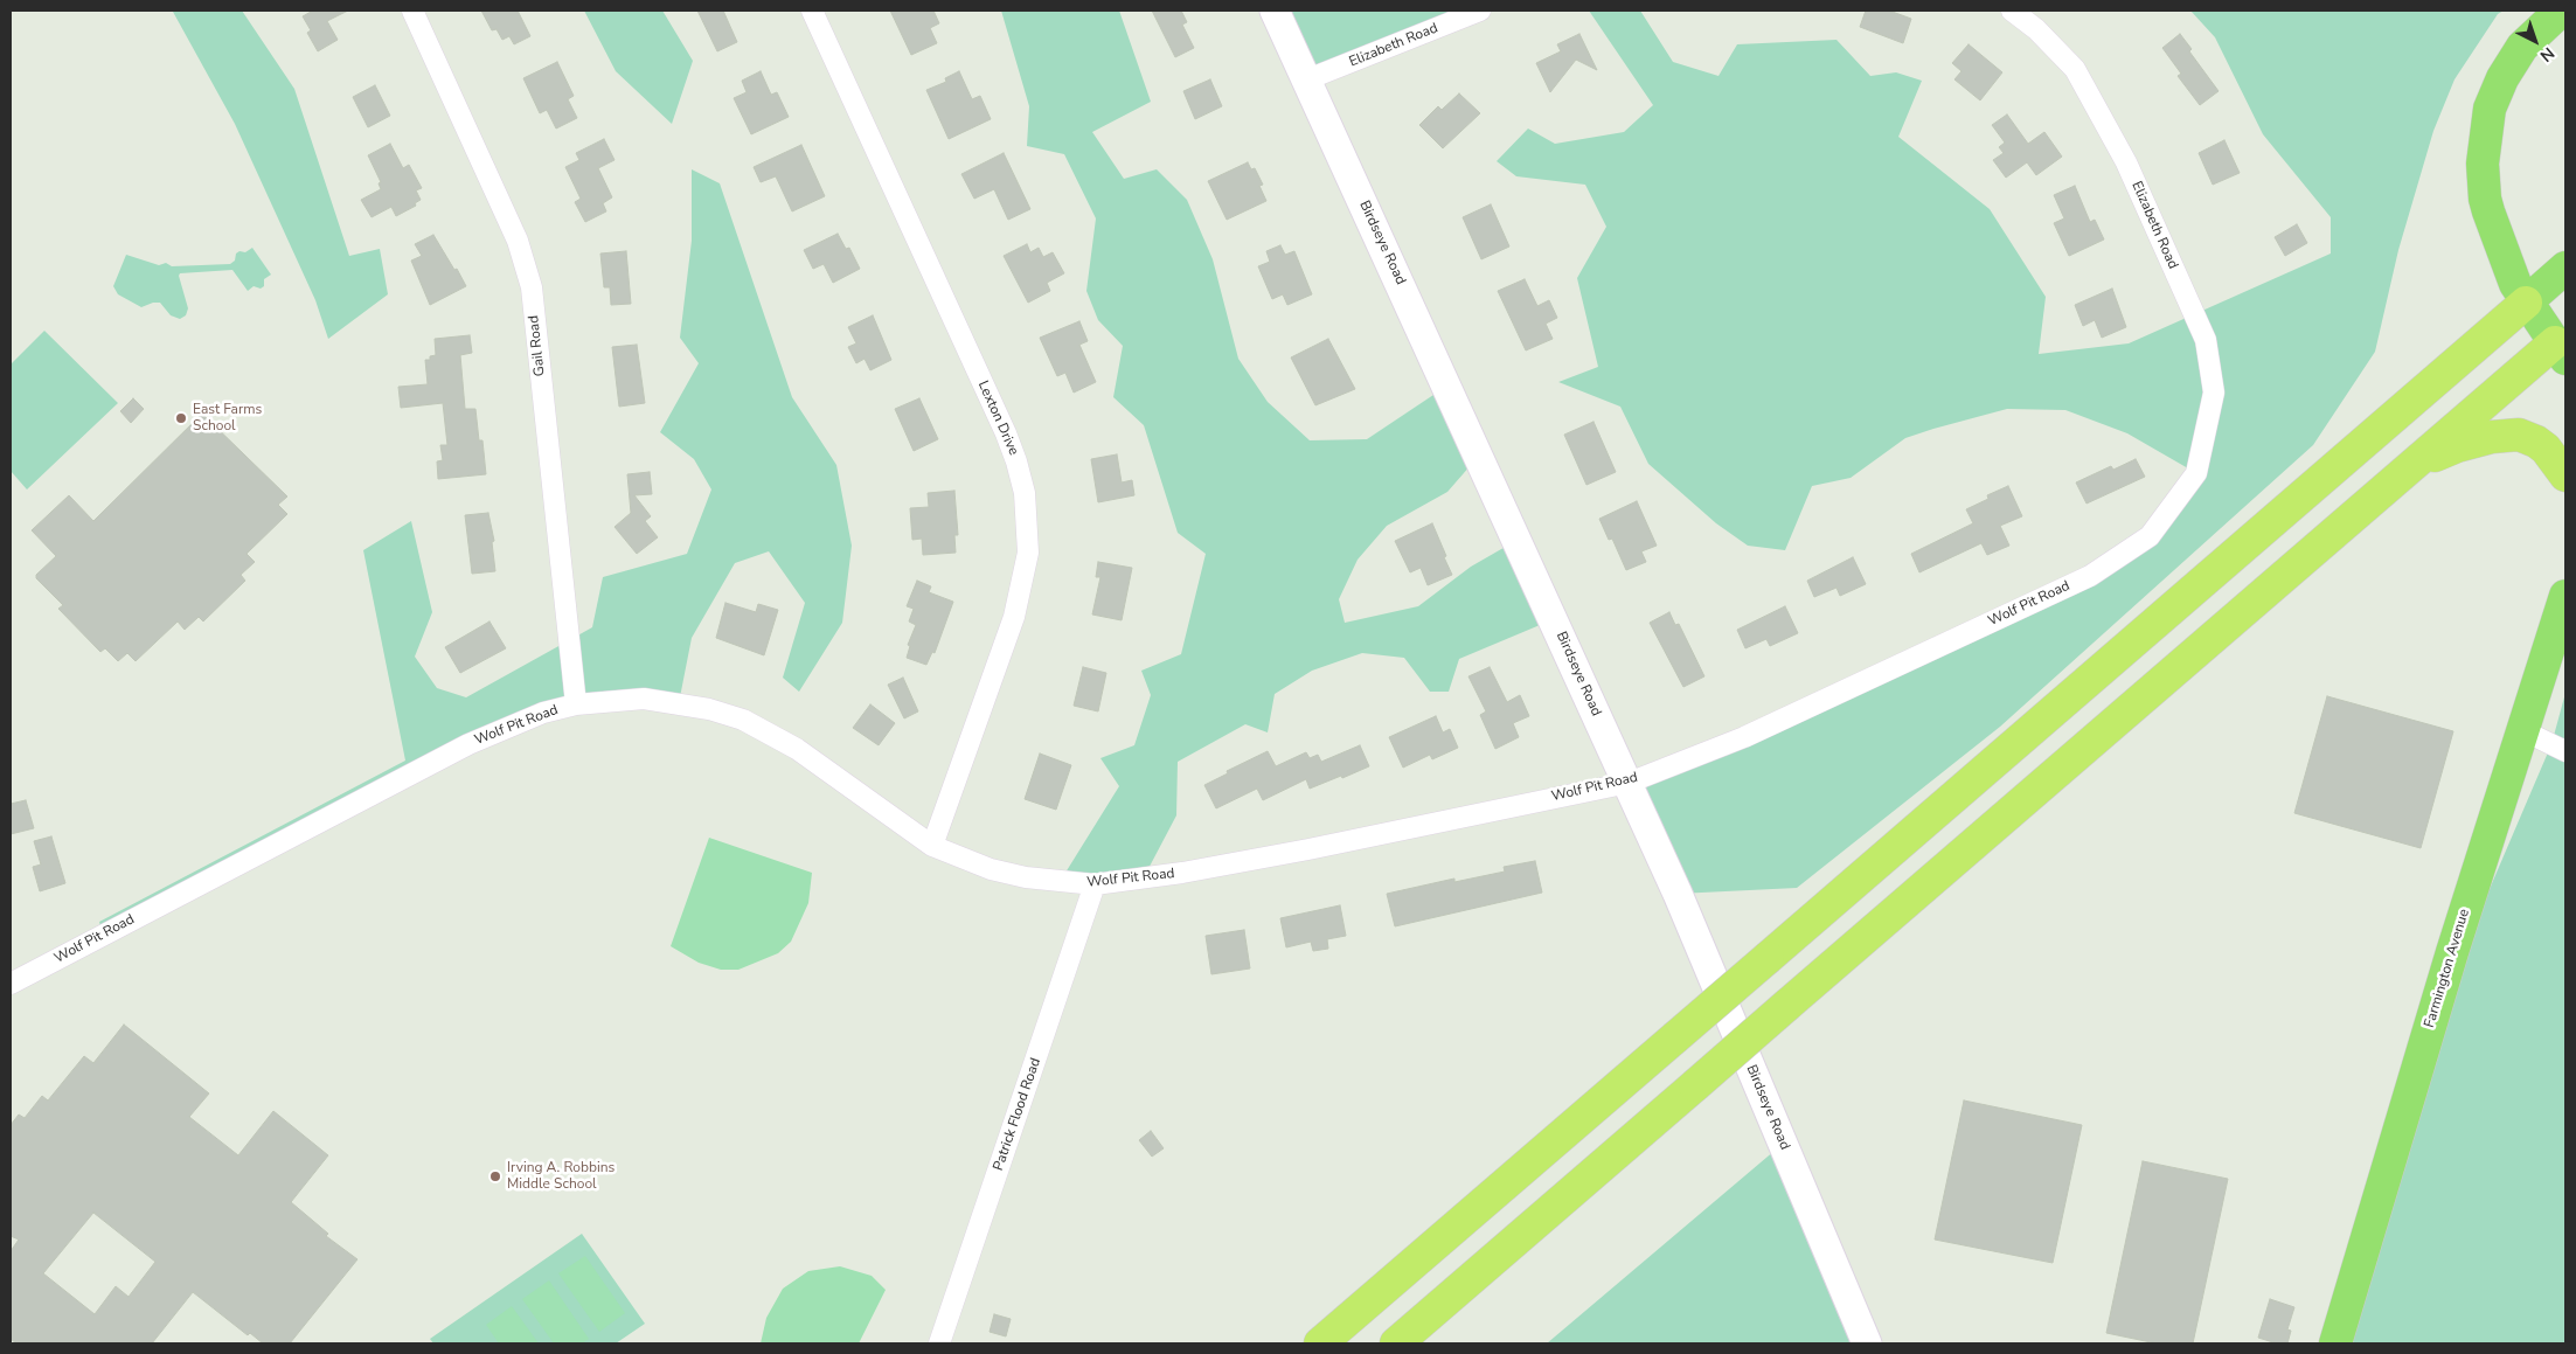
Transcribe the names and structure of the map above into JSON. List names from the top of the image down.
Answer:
{
  "streets": {
    "main road": ["Birdseye Road", "Farmington Avenue"],
    "street": [
      "Elizabeth Road",
      "Gail Road",
      "Lexton Drive",
      "Wolf Pit Road",
      "Patrick Flood Road"
    ]
  },
  "crossings": [
    ["Elizabeth Road", "Birdseye Road"],
    ["Elizabeth Road", "Wolf Pit Road"],
    ["Birdseye Road", "Wolf Pit Road"],
    ["Gail Road", "Wolf Pit Road"],
    ["Lexton Drive", "Wolf Pit Road"],
    ["Wolf Pit Road", "Patrick Flood Road"]
  ],
  "places": ["East Farms School", "Irving A. Robbins Middle School"],
  "north": "bottom right"
}
